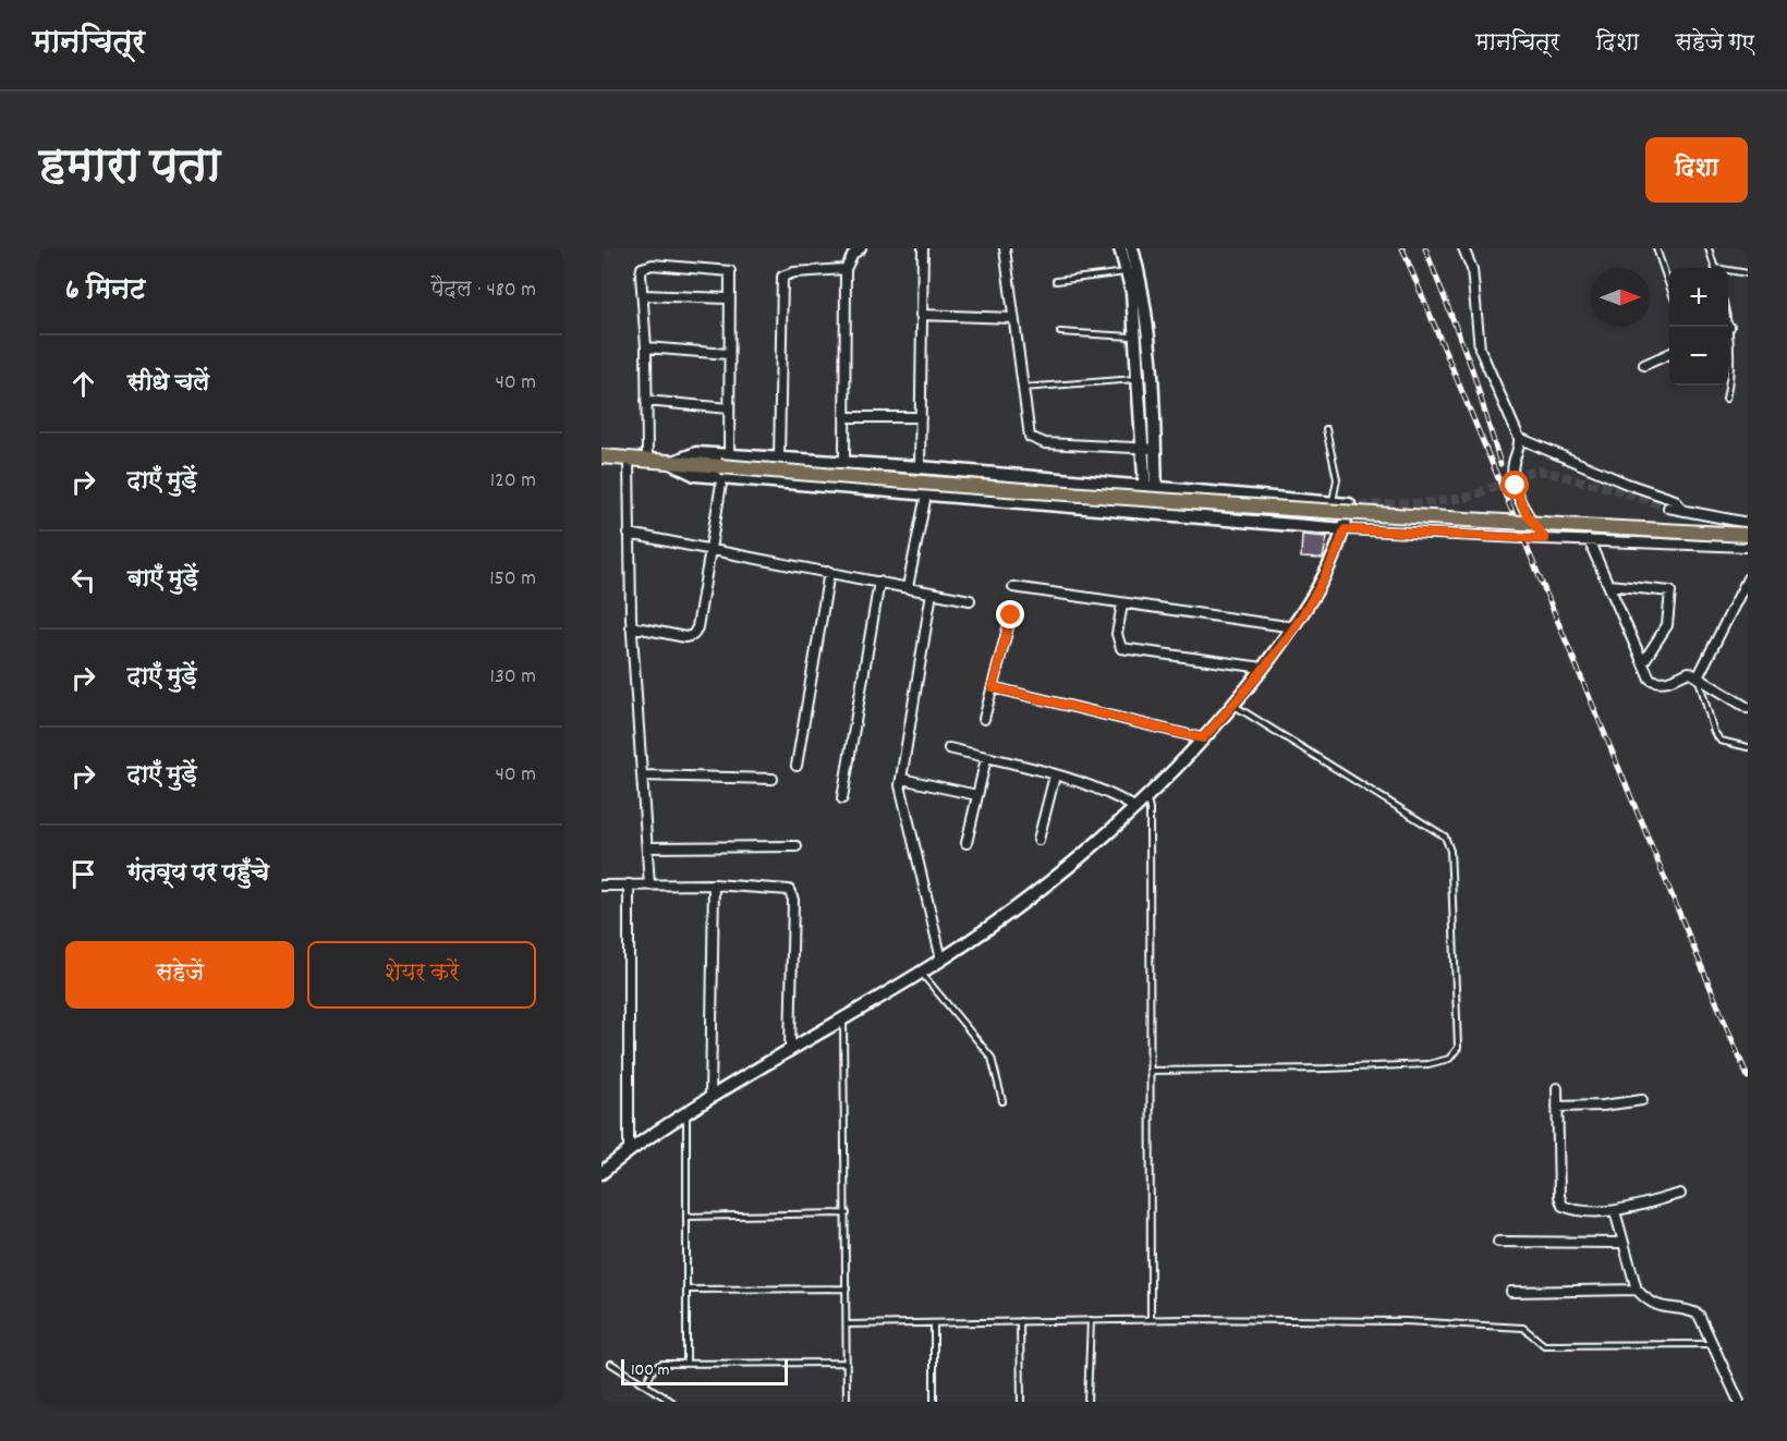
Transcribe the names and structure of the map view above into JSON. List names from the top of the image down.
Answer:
{
  "scale_bar": "100 m",
  "north": "right",
  "page": {
    "header": "मानचित्र",
    "nav": ["मानचित्र", "दिशा", "सहेजे गए"],
    "title": "हमारा पता",
    "buttons": [
      "दिशा",
      ["सहेजें", "शेयर करें"]
    ],
    "heading": ["6 मिनट", "पैदल · 480 m"],
    "map_buttons": ["+", "−"],
    "list": [
      ["सीधे चलें", "40 m"],
      ["दाएँ मुड़ें", "120 m"],
      ["बाएँ मुड़ें", "150 m"],
      ["दाएँ मुड़ें", "130 m"],
      ["दाएँ मुड़ें", "40 m"],
      "गंतव्य पर पहुँचे"
    ],
    "scale": "100 m"
  }
}
